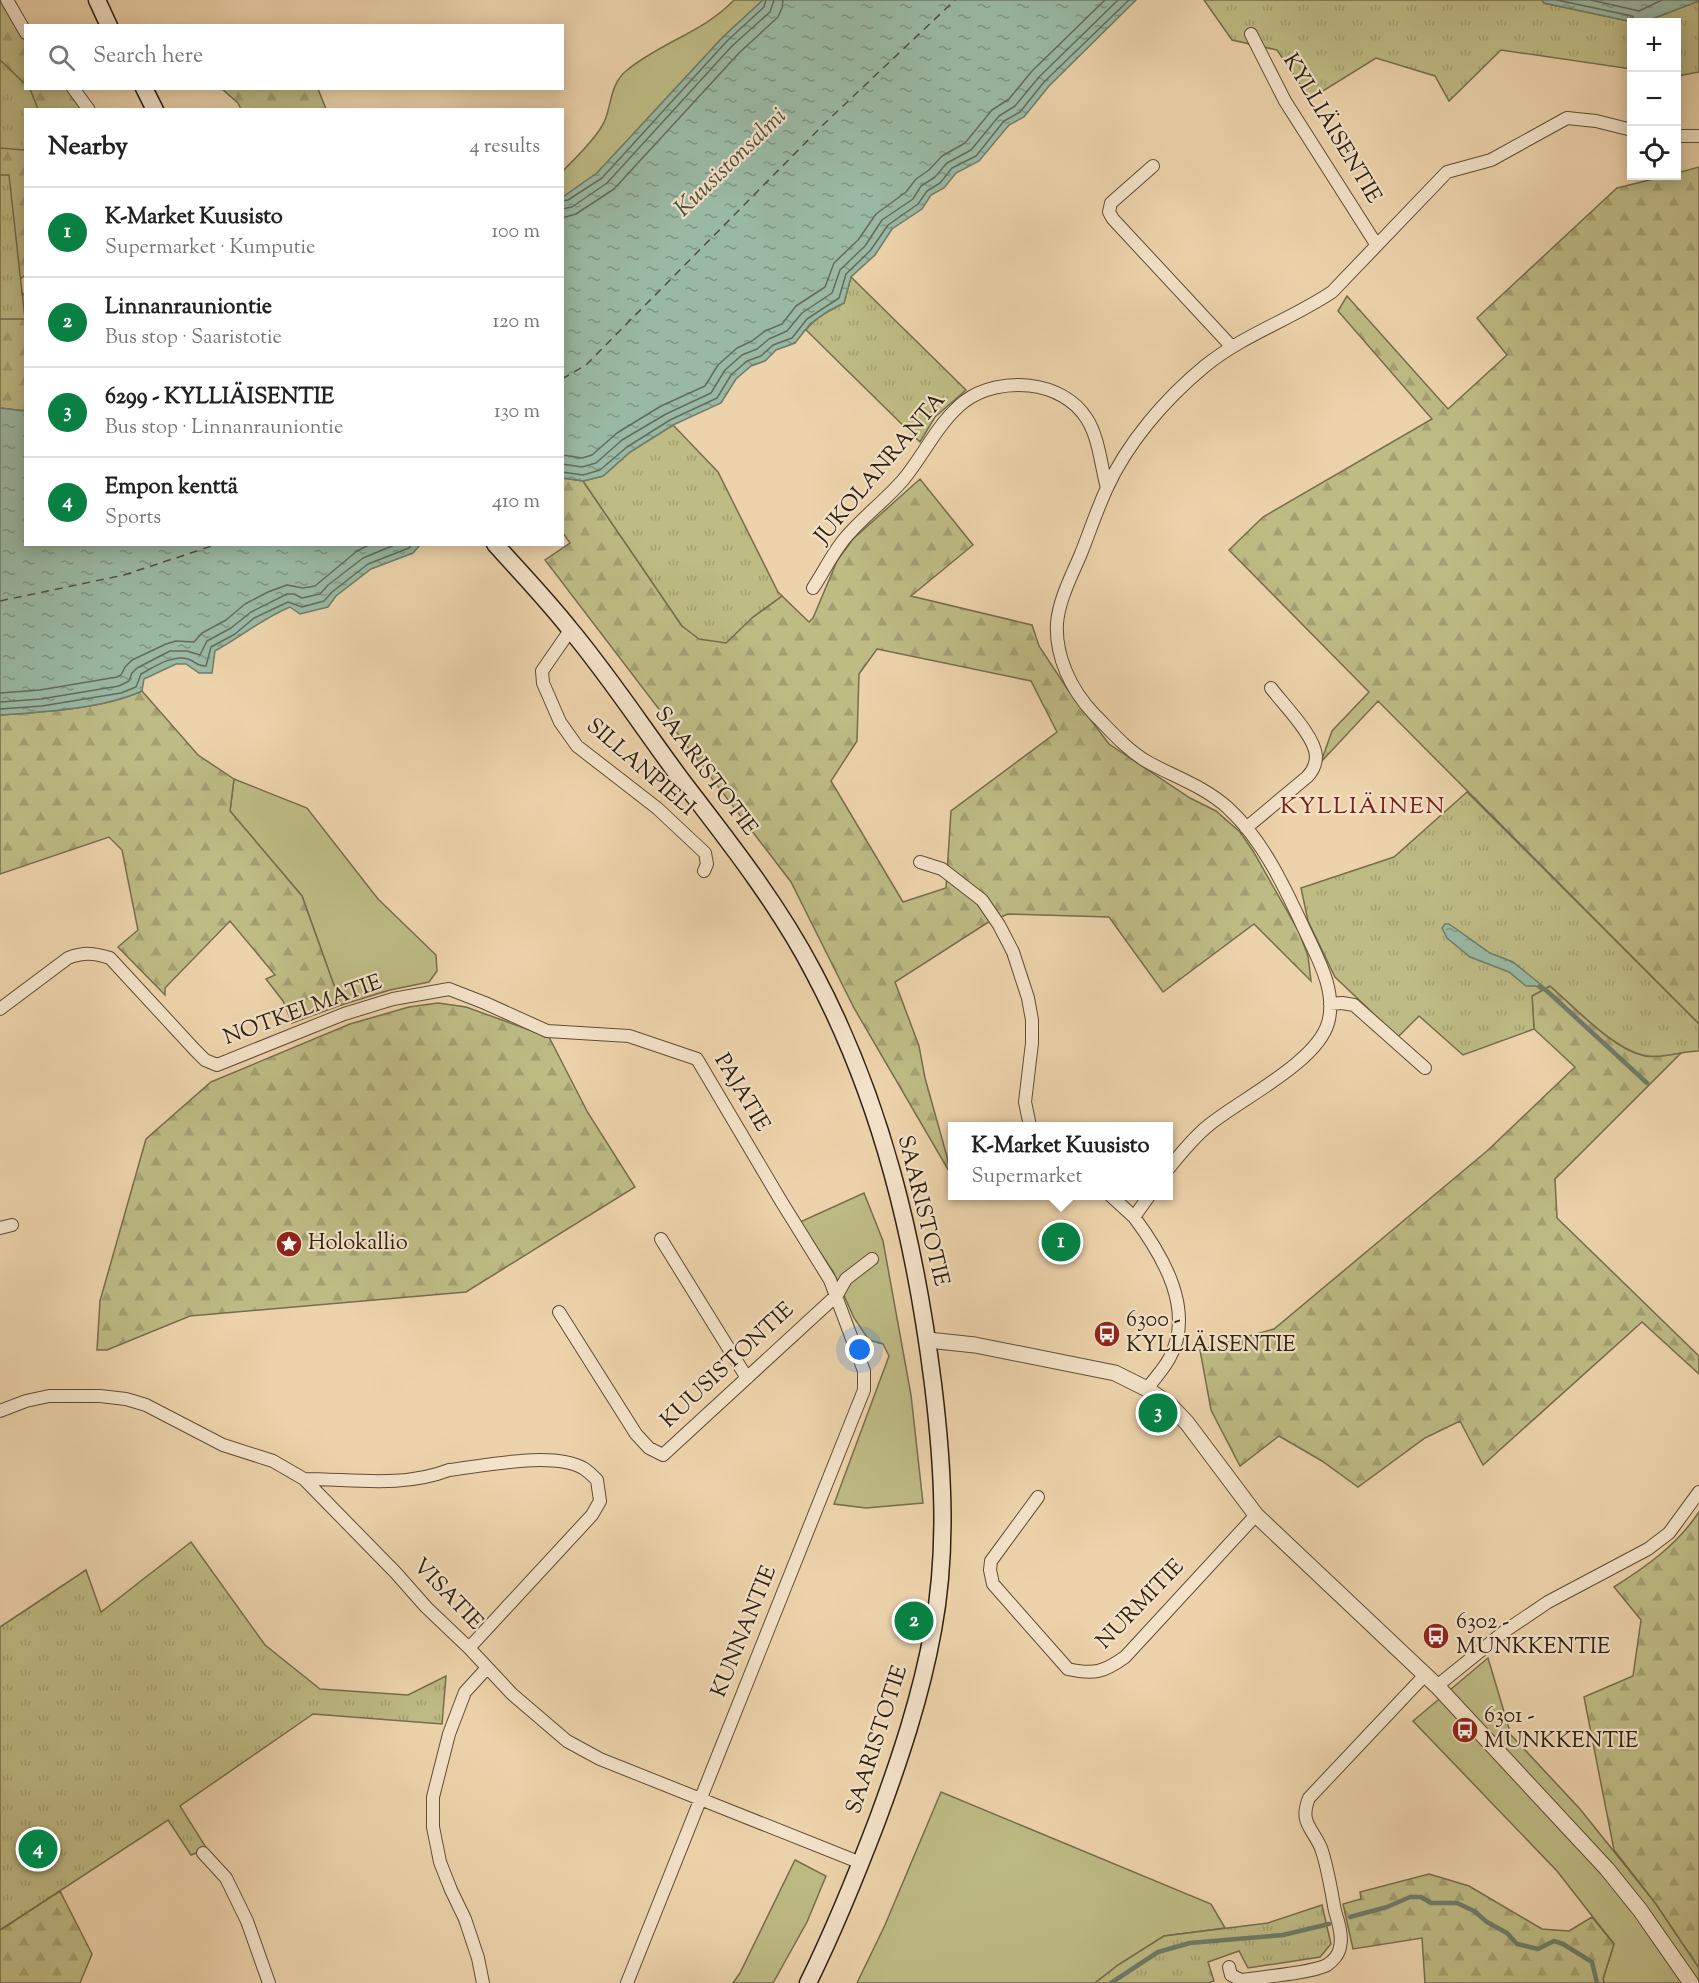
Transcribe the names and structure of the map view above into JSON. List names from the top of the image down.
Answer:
{
  "streets": {
    "main road": ["SAARISTOTIE"],
    "street": [
      "KYLLIÄISENTIE",
      "JUKOLANRANTA",
      "SILLANPIELI",
      "NOTKELMATIE",
      "PAJATIE",
      "KUUSISTONTIE",
      "VISATIE",
      "NURMITIE",
      "KUNNANTIE"
    ]
  },
  "crossings": [
    ["KYLLIÄISENTIE", "JUKOLANRANTA"],
    ["SILLANPIELI", "SAARISTOTIE"],
    ["SAARISTOTIE", "VISATIE"],
    ["NOTKELMATIE", "PAJATIE"],
    ["PAJATIE", "KUUSISTONTIE"],
    ["PAJATIE", "KUNNANTIE"],
    ["KUUSISTONTIE", "KUNNANTIE"],
    ["VISATIE", "KUNNANTIE"]
  ],
  "districts": ["KYLLIÄINEN"],
  "water": ["Kuusistonsalmi"],
  "places": {
    "place": ["Holokallio"],
    "bus stop": ["6300 - KYLLIÄISENTIE", "6302 - MUNKKENTIE", "6301 - MUNKKENTIE"]
  },
  "page": {
    "map_buttons": ["+", "−"],
    "search": "Search here",
    "heading": ["Nearby", "4 results"],
    "list": [
      {
        "mark": "1",
        "name": "K-Market Kuusisto",
        "note": "Supermarket · Kumputie",
        "value": "100 m"
      },
      {
        "mark": "2",
        "name": "Linnanrauniontie",
        "note": "Bus stop · Saaristotie",
        "value": "120 m"
      },
      {
        "mark": "3",
        "name": "6299 - KYLLIÄISENTIE",
        "note": "Bus stop · Linnanrauniontie",
        "value": "130 m"
      },
      {
        "mark": "4",
        "name": "Empon kenttä",
        "note": "Sports",
        "value": "410 m"
      }
    ],
    "popup": ["K-Market Kuusisto", "Supermarket"],
    "pins": [
      "1",
      "3",
      "2",
      "4"
    ]
  }
}
